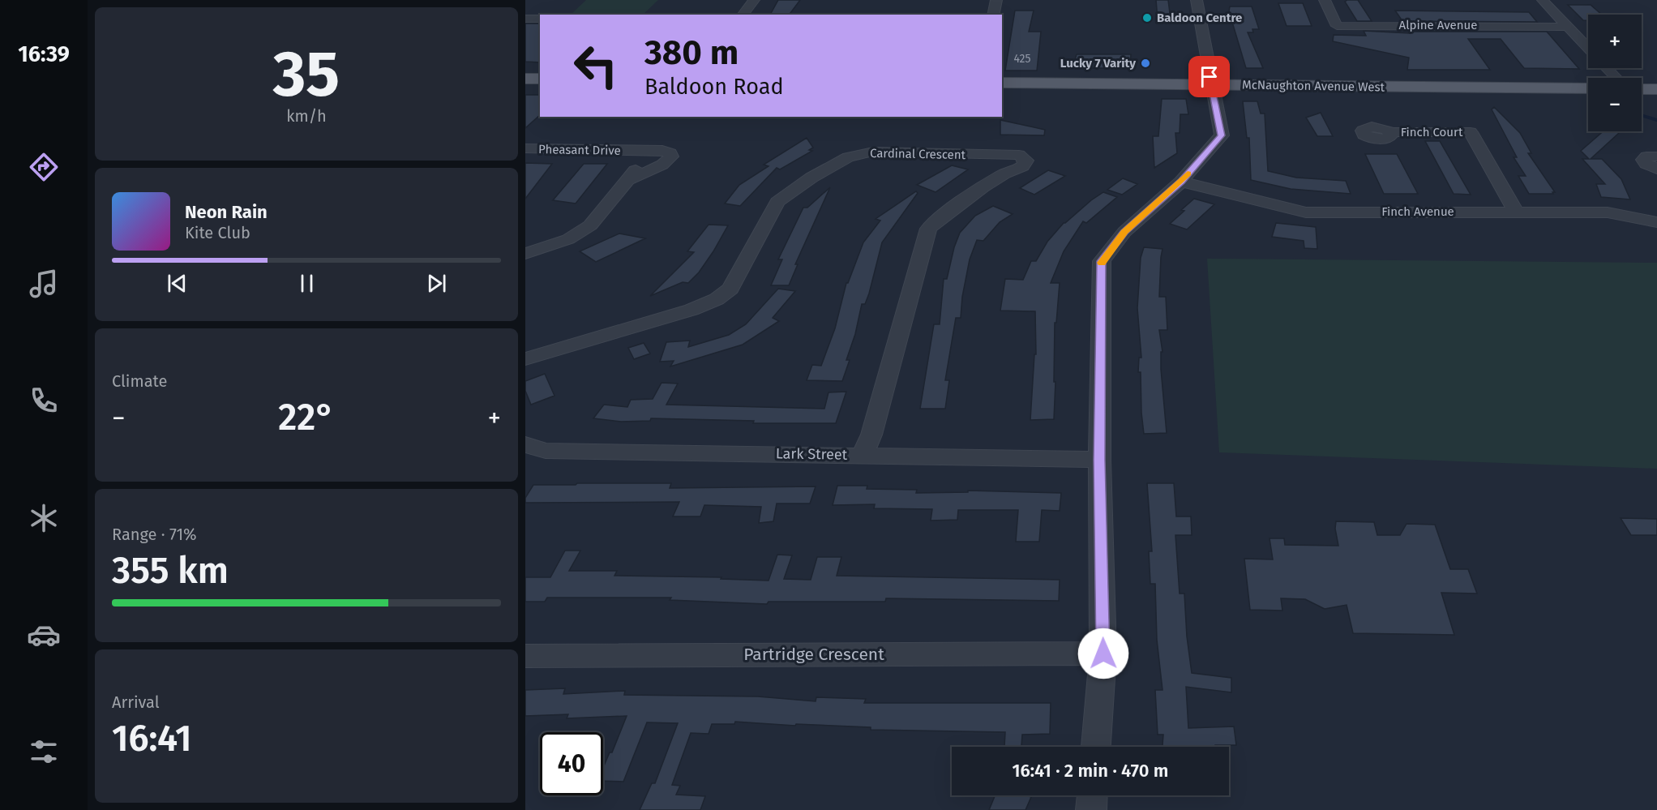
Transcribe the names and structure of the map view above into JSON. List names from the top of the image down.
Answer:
{
  "streets": {
    "main road": ["McNaughton Avenue West"],
    "street": [
      "Alpine Avenue",
      "Finch Court",
      "Pheasant Drive",
      "Cardinal Crescent",
      "Finch Avenue",
      "Lark Street",
      "Partridge Crescent"
    ]
  },
  "crossings": [
    ["Finch Court", "Finch Avenue"],
    ["Cardinal Crescent", "Lark Street"]
  ],
  "places": ["Baldoon Centre", "Lucky 7 Varity"],
  "house_numbers": ["425"],
  "page": {
    "tabs": "16:39",
    "tile": [
      ["35", "km/h"],
      "Climate",
      ["Range · 71%", "355 km"],
      ["Arrival", "16:41"]
    ],
    "map_buttons": ["+", "−"],
    "turn": ["380 m", "Baldoon Road"],
    "song": ["Neon Rain", "Kite Club"],
    "heat": ["−", "22°", "+"],
    "limit": "40",
    "trip": "16:41 · 2 min · 470 m"
  }
}
